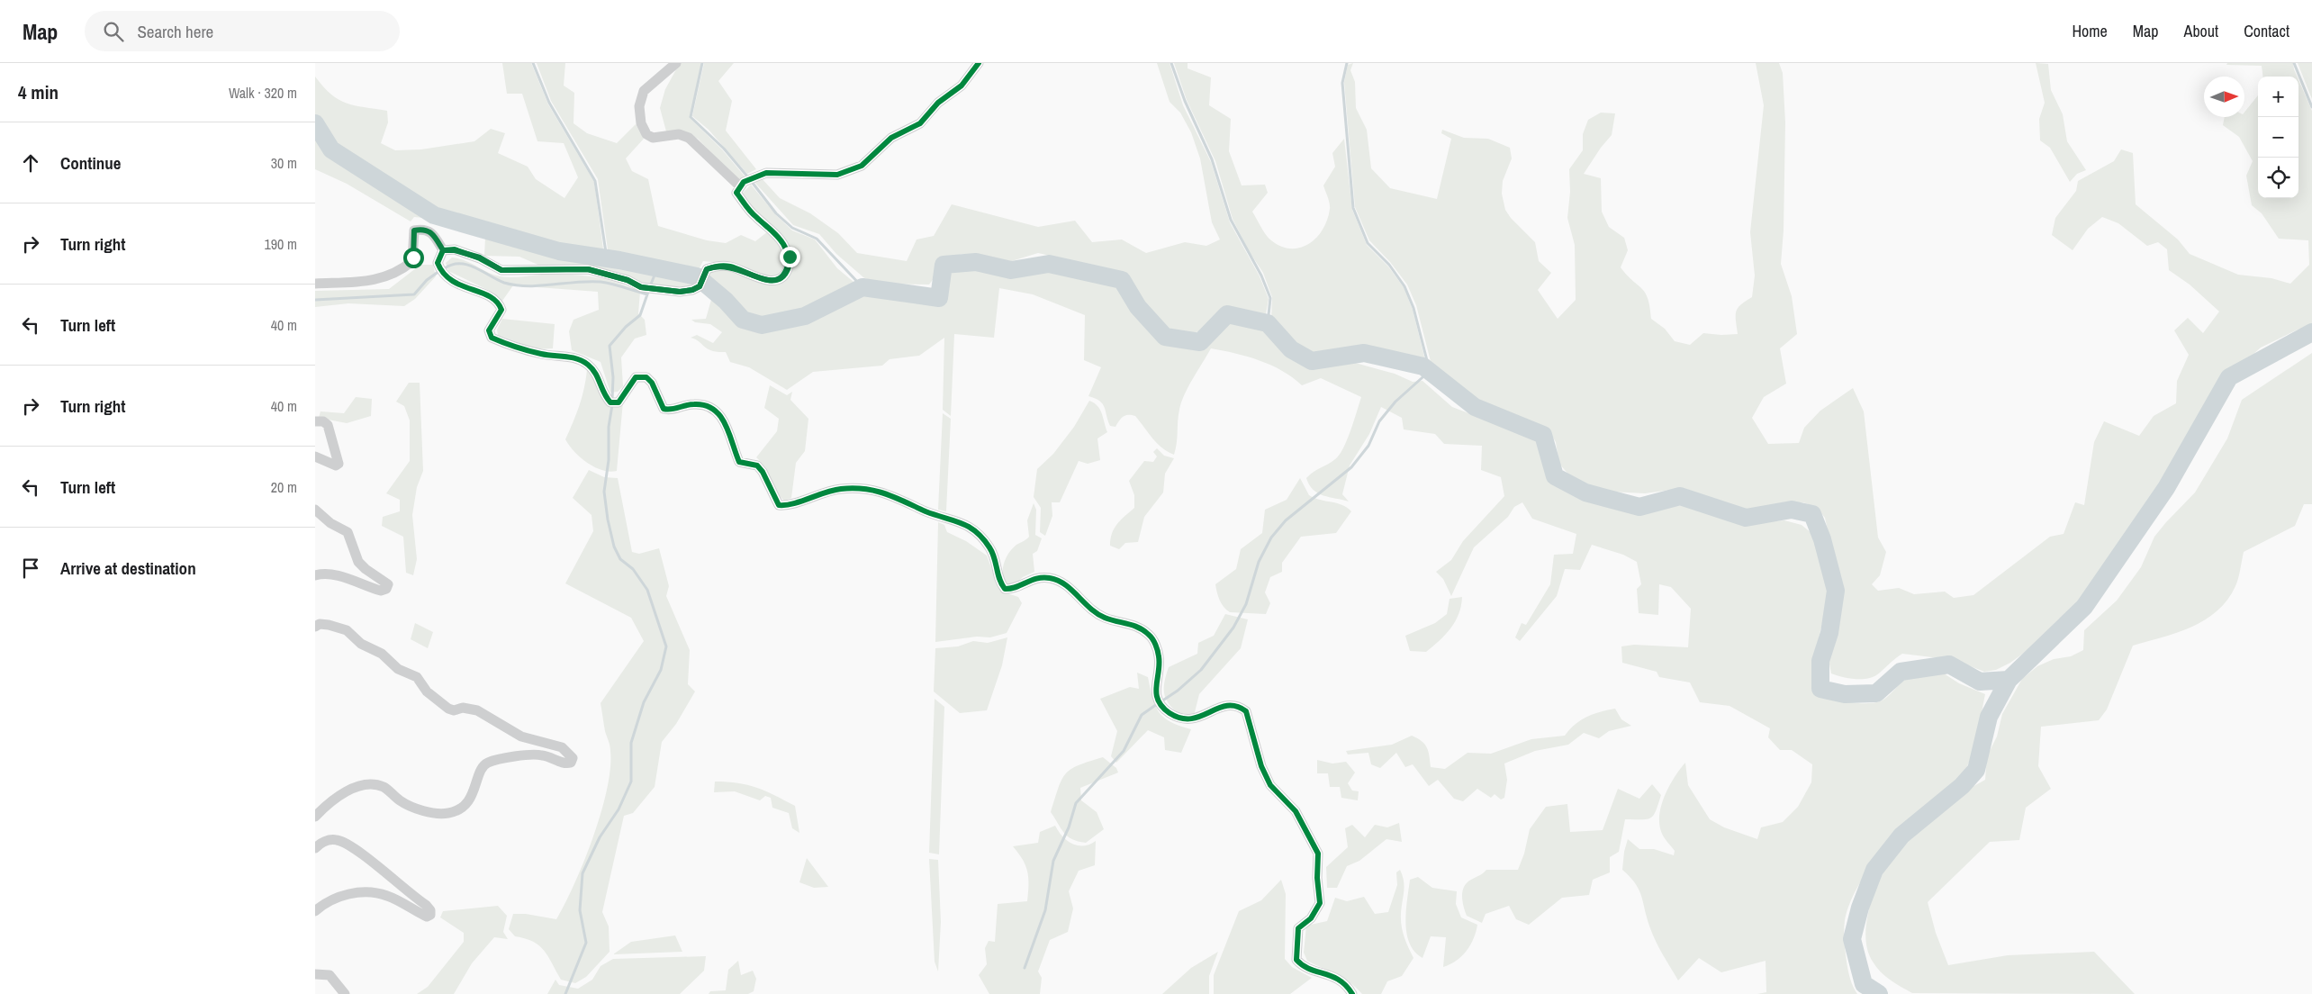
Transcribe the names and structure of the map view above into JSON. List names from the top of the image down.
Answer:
{
  "north": "right",
  "page": {
    "header": "Map",
    "search": "Search here",
    "nav": [
      "Home",
      "Map",
      "About",
      "Contact"
    ],
    "heading": ["4 min", "Walk · 320 m"],
    "map_buttons": ["+", "−"],
    "list": [
      ["Continue", "30 m"],
      ["Turn right", "190 m"],
      ["Turn left", "40 m"],
      ["Turn right", "40 m"],
      ["Turn left", "20 m"],
      "Arrive at destination"
    ]
  }
}
